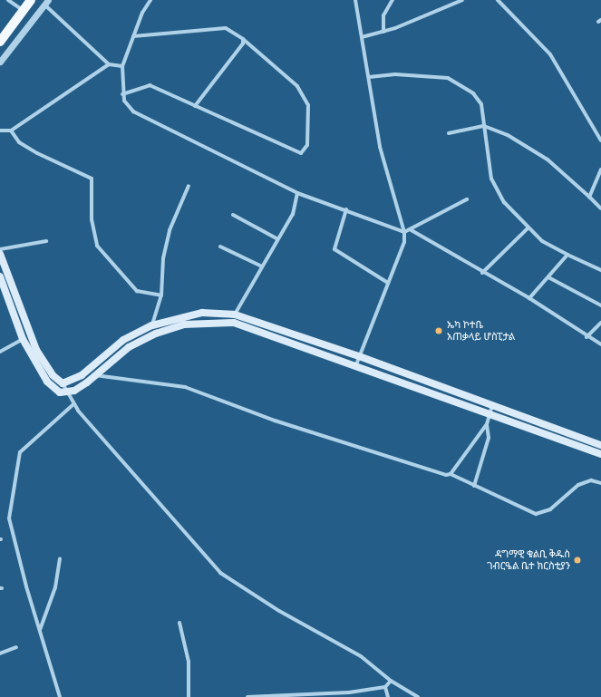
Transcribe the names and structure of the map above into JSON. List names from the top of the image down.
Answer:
{
  "places": ["ኤካ ኮተቤ አጠቃላይ ሆስፒታል", "ዳግማዊ ቁልቢ ቅዱስ ገብርዔል ቤተ ክርስቲያን"]
}
